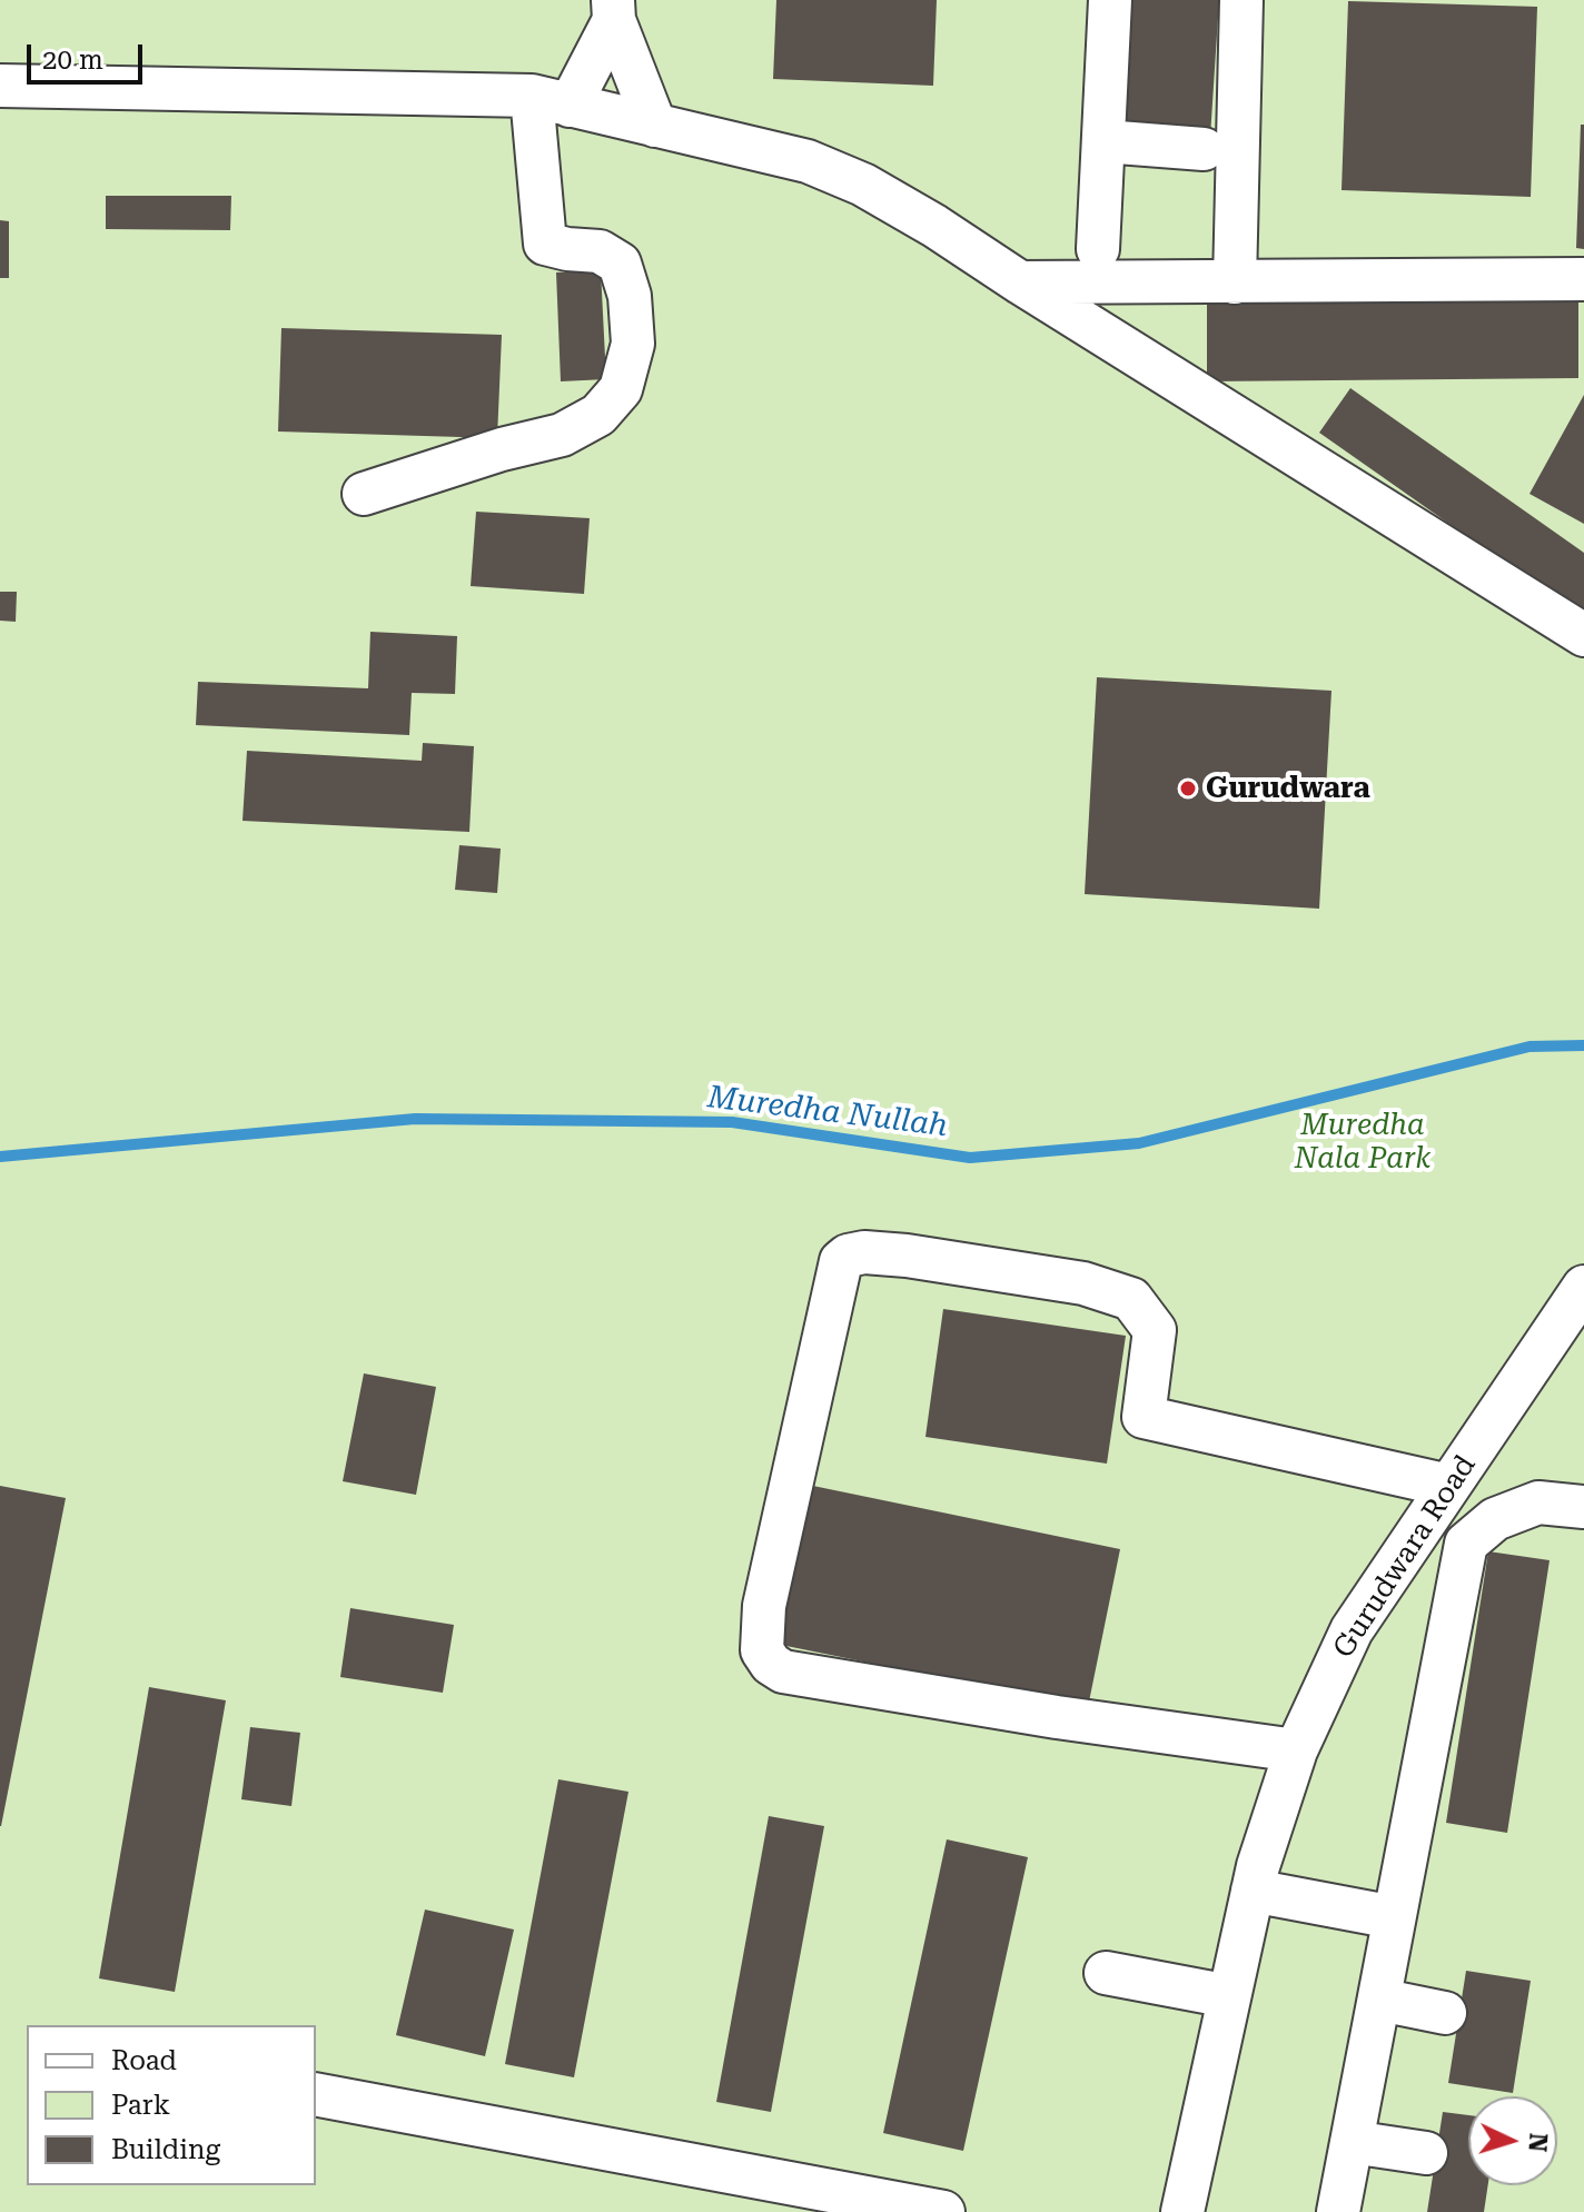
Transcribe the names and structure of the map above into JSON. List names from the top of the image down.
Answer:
{
  "streets": {
    "street": ["Gurudwara Road"]
  },
  "water": ["Muredha Nullah"],
  "parks": ["Muredha Nala Park"],
  "places": ["Gurudwara"],
  "legend": ["Road", "Park", "Building"],
  "scale_bar": "20 m",
  "north": "right"
}
